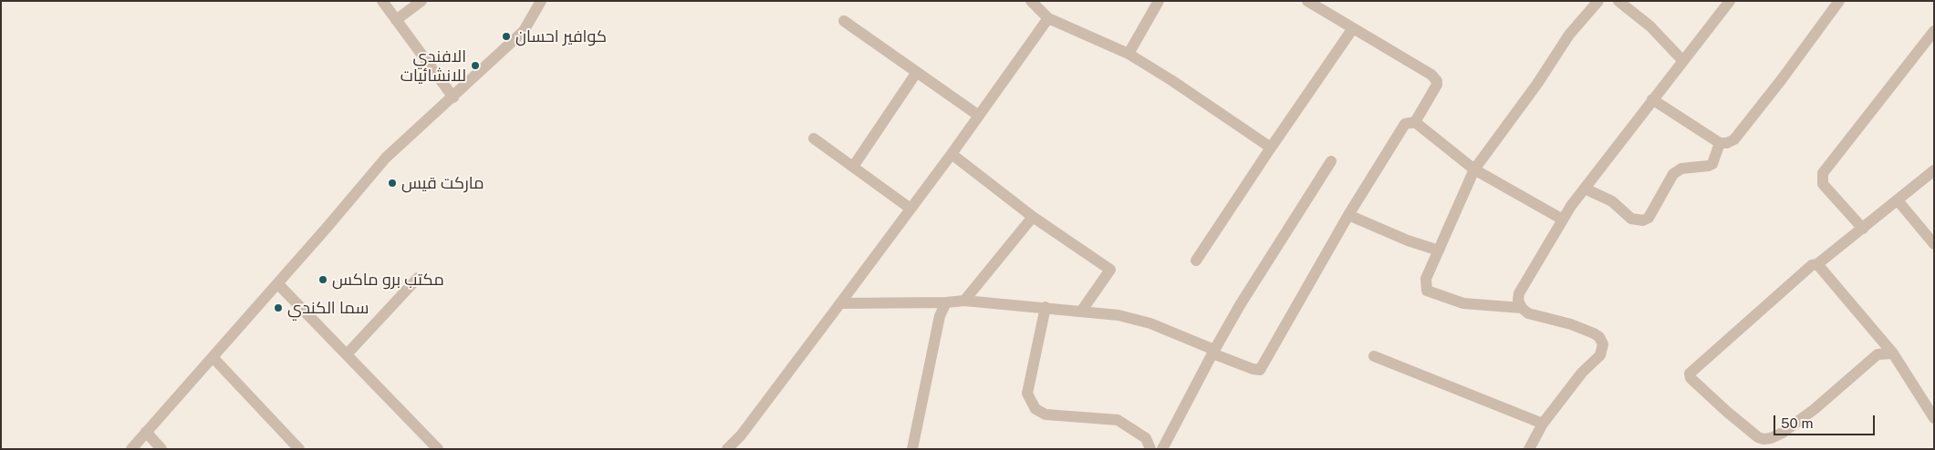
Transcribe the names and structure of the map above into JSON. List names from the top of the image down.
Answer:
{
  "places": [
    "كوافير احسان",
    "الافندي للانشائيات",
    "ماركت قيس",
    "مكتب برو ماكس",
    "سما الكندي"
  ],
  "scale_bar": "50 m"
}
